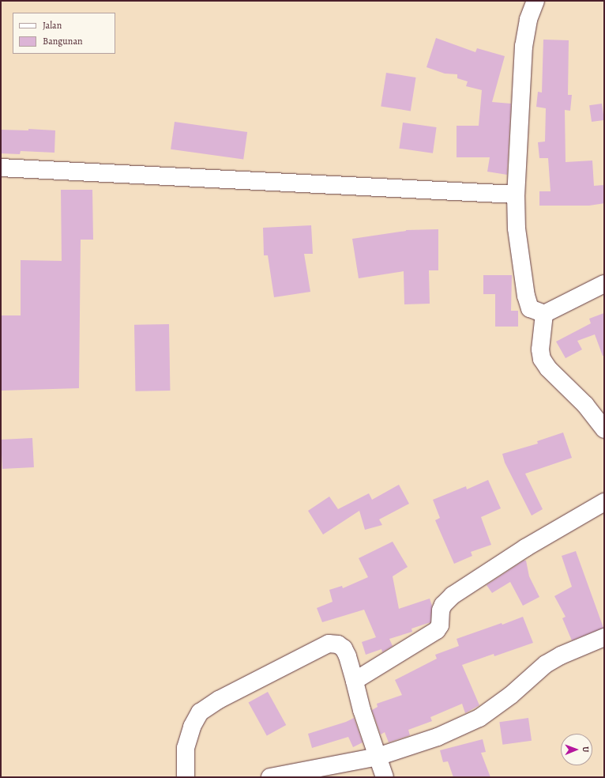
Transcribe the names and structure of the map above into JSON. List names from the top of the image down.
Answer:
{
  "legend": ["Jalan", "Bangunan"],
  "north": "right"
}
